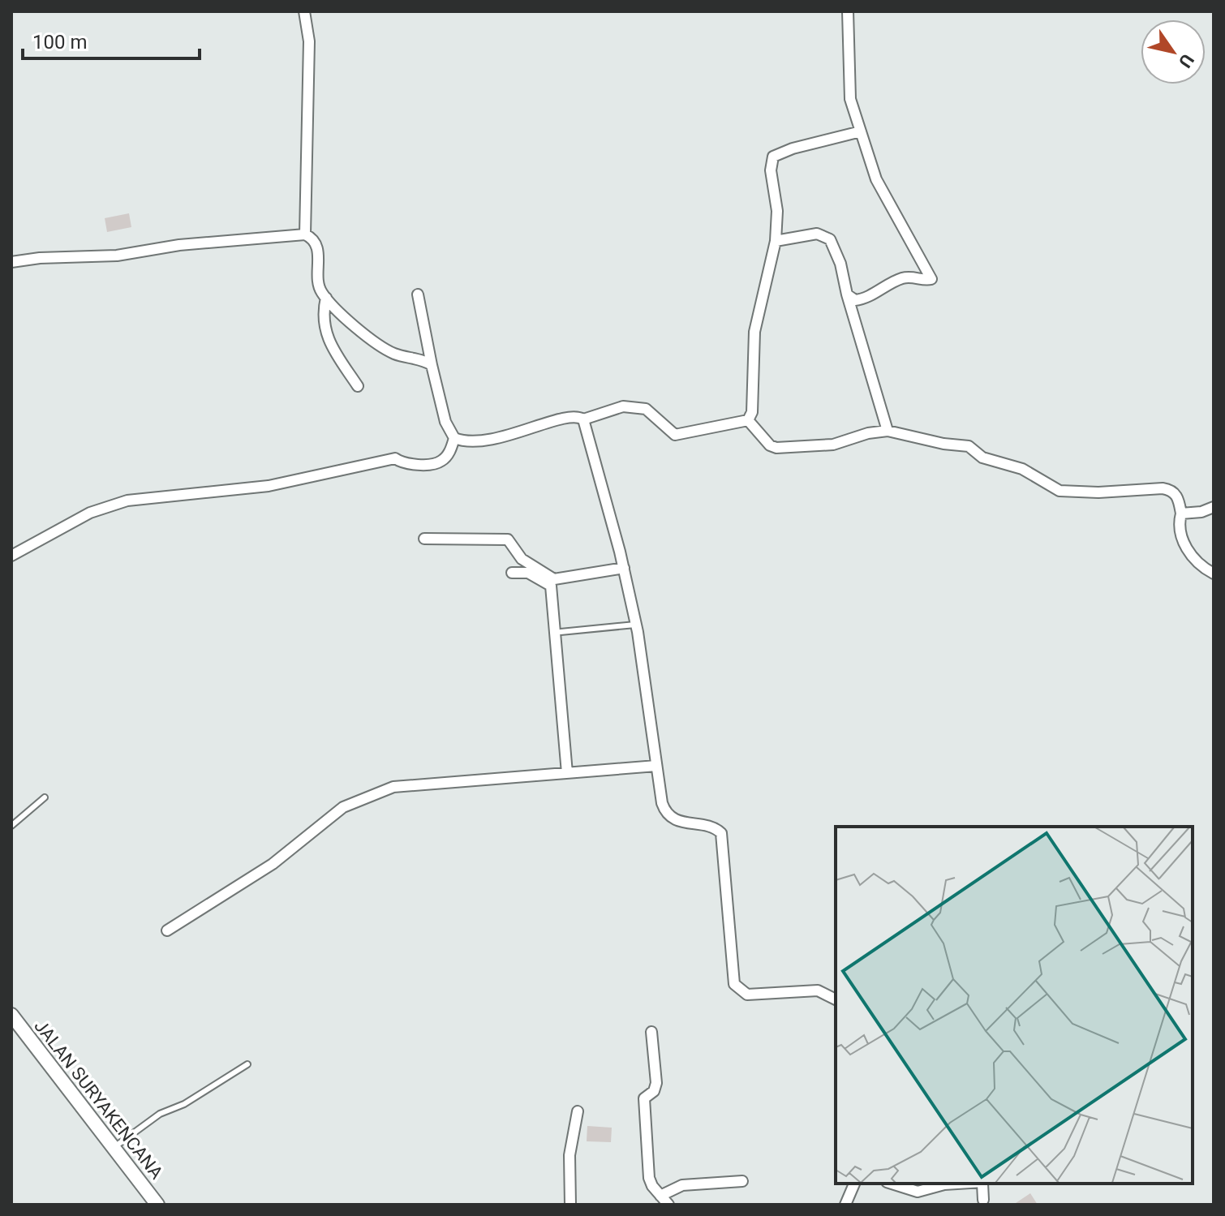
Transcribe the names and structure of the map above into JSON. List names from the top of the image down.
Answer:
{
  "streets": {
    "street": ["JALAN SURYAKENCANA"]
  },
  "scale_bar": "100 m",
  "north": "bottom right"
}
